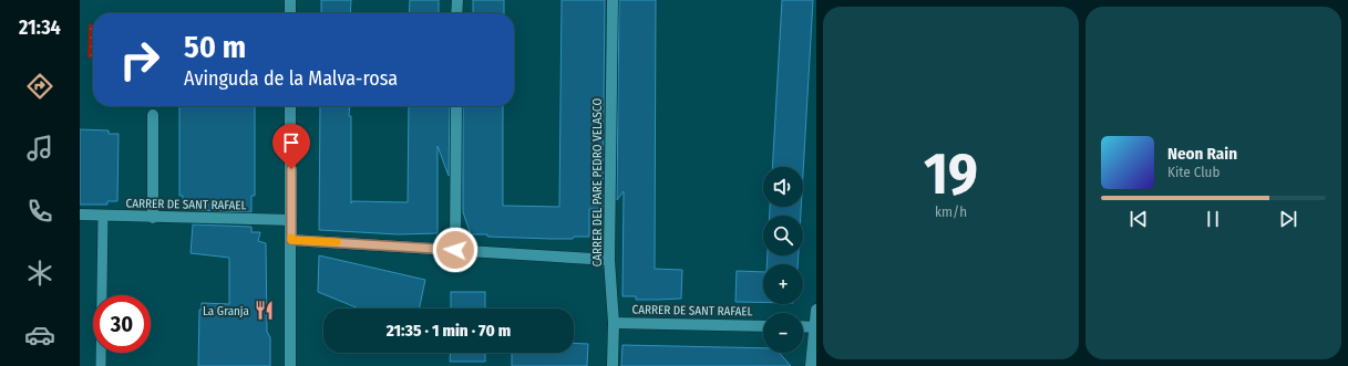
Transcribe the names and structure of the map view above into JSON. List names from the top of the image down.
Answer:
{
  "streets": {
    "street": ["CARRER DEL PARE PEDRO VELASCO", "CARRER DE SANT RAFAEL"]
  },
  "crossings": [
    ["CARRER DEL PARE PEDRO VELASCO", "CARRER DE SANT RAFAEL"]
  ],
  "places": {
    "restaurant": ["La Granja"]
  },
  "page": {
    "tabs": "21:34",
    "tile": ["19", "km/h"],
    "turn": ["50 m", "Avinguda de la Malva-rosa"],
    "song": ["Neon Rain", "Kite Club"],
    "map_buttons": ["+", "−"],
    "limit": "30",
    "trip": "21:35 · 1 min · 70 m"
  }
}
